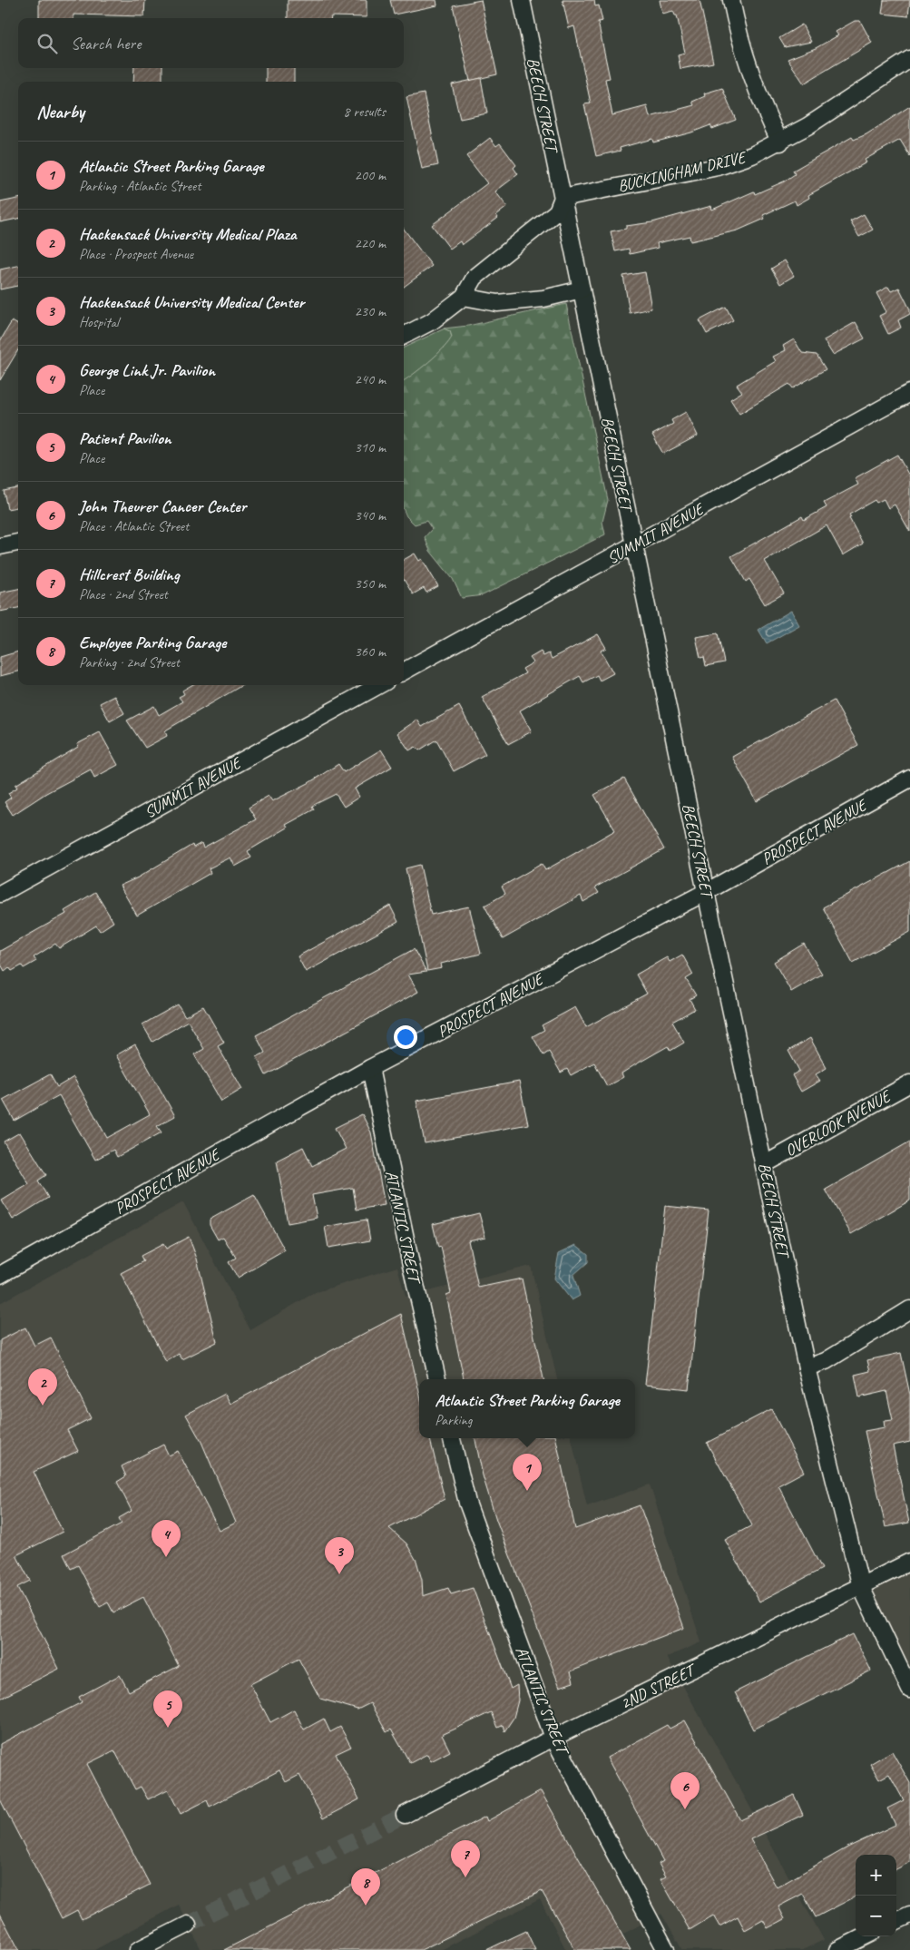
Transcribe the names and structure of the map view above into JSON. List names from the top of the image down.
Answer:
{
  "streets": {
    "street": [
      "BEECH STREET",
      "BUCKINGHAM DRIVE",
      "SUMMIT AVENUE",
      "PROSPECT AVENUE",
      "OVERLOOK AVENUE",
      "ATLANTIC STREET",
      "2ND STREET"
    ]
  },
  "crossings": [
    ["BEECH STREET", "BUCKINGHAM DRIVE"],
    ["BEECH STREET", "SUMMIT AVENUE"],
    ["BEECH STREET", "PROSPECT AVENUE"],
    ["BEECH STREET", "OVERLOOK AVENUE"],
    ["BEECH STREET", "2ND STREET"],
    ["PROSPECT AVENUE", "ATLANTIC STREET"],
    ["ATLANTIC STREET", "2ND STREET"]
  ],
  "page": {
    "search": "Search here",
    "heading": ["Nearby", "8 results"],
    "list": [
      {
        "mark": "1",
        "name": "Atlantic Street Parking Garage",
        "note": "Parking · Atlantic Street",
        "value": "200 m"
      },
      {
        "mark": "2",
        "name": "Hackensack University Medical Plaza",
        "note": "Place · Prospect Avenue",
        "value": "220 m"
      },
      {
        "mark": "3",
        "name": "Hackensack University Medical Center",
        "note": "Hospital",
        "value": "230 m"
      },
      {
        "mark": "4",
        "name": "George Link Jr. Pavilion",
        "note": "Place",
        "value": "240 m"
      },
      {
        "mark": "5",
        "name": "Patient Pavilion",
        "note": "Place",
        "value": "310 m"
      },
      {
        "mark": "6",
        "name": "John Theurer Cancer Center",
        "note": "Place · Atlantic Street",
        "value": "340 m"
      },
      {
        "mark": "7",
        "name": "Hillcrest Building",
        "note": "Place · 2nd Street",
        "value": "350 m"
      },
      {
        "mark": "8",
        "name": "Employee Parking Garage",
        "note": "Parking · 2nd Street",
        "value": "360 m"
      }
    ],
    "pins": [
      "2",
      "1",
      "4",
      "3",
      "5",
      "6",
      "7",
      "8"
    ],
    "popup": ["Atlantic Street Parking Garage", "Parking"],
    "map_buttons": ["+", "−"]
  }
}
